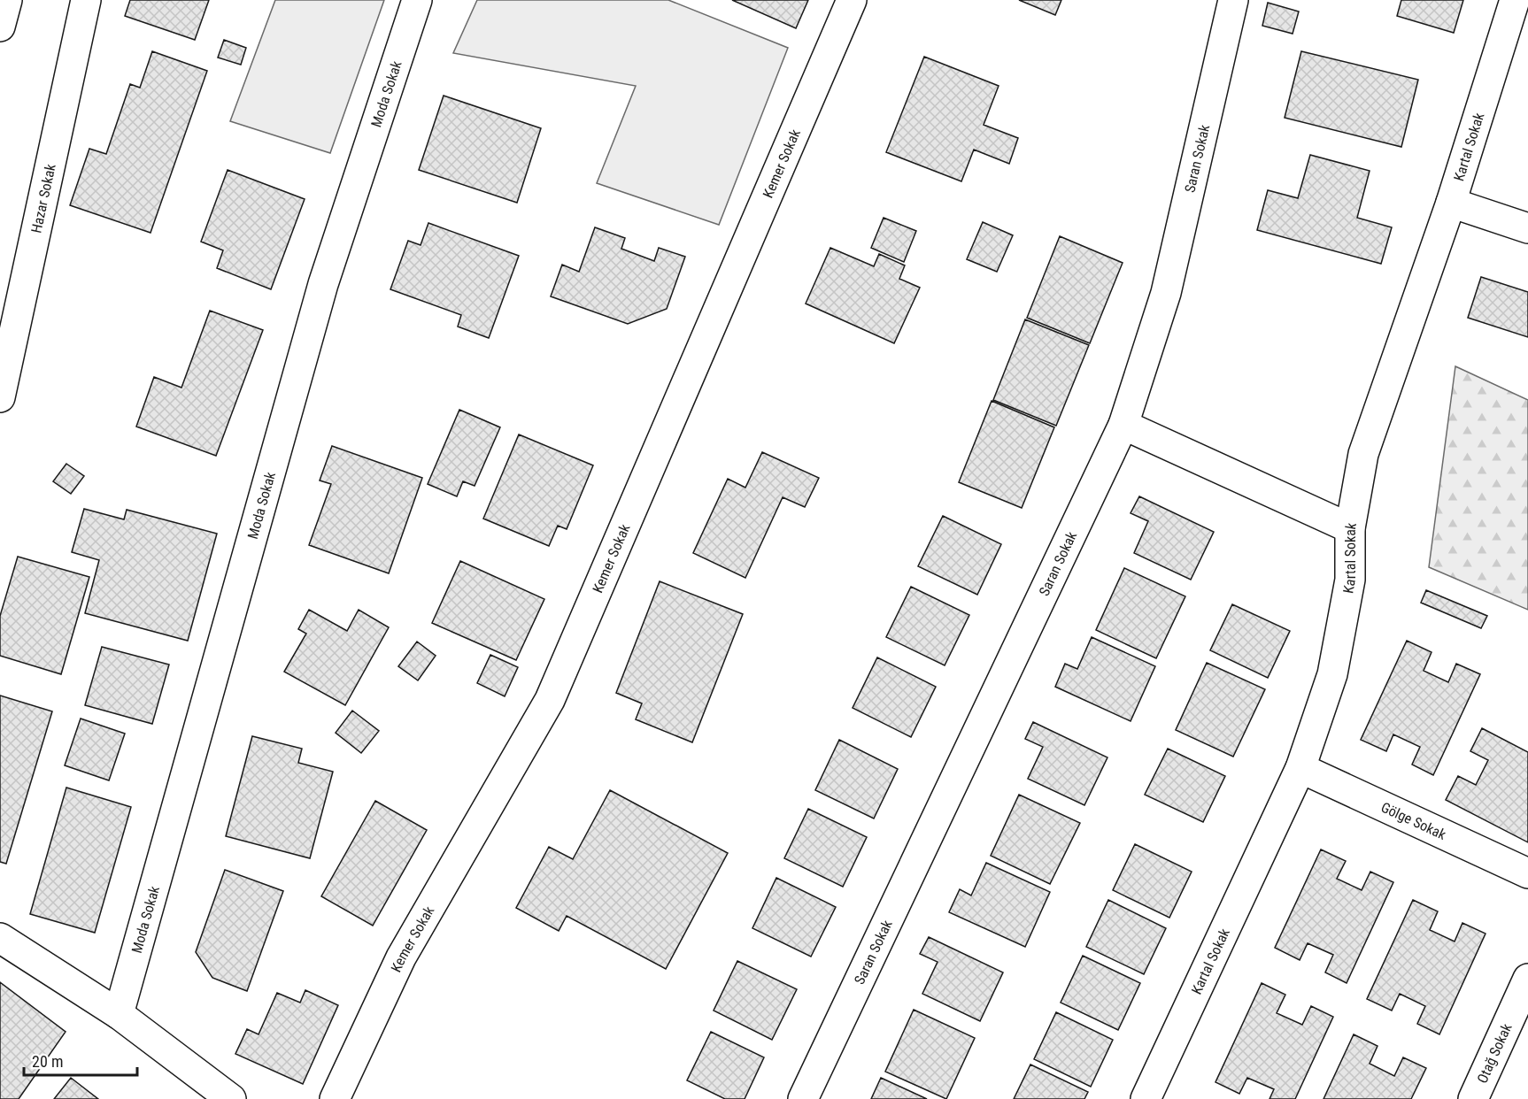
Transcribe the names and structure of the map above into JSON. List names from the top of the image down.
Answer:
{
  "streets": {
    "main road": [
      "Moda Sokak",
      "Kartal Sokak",
      "Saran Sokak",
      "Kemer Sokak",
      "Hazar Sokak",
      "Gölge Sokak",
      "Otağ Sokak"
    ]
  },
  "crossings": [
    ["Kartal Sokak", "Gölge Sokak"]
  ],
  "scale_bar": "20 m"
}
